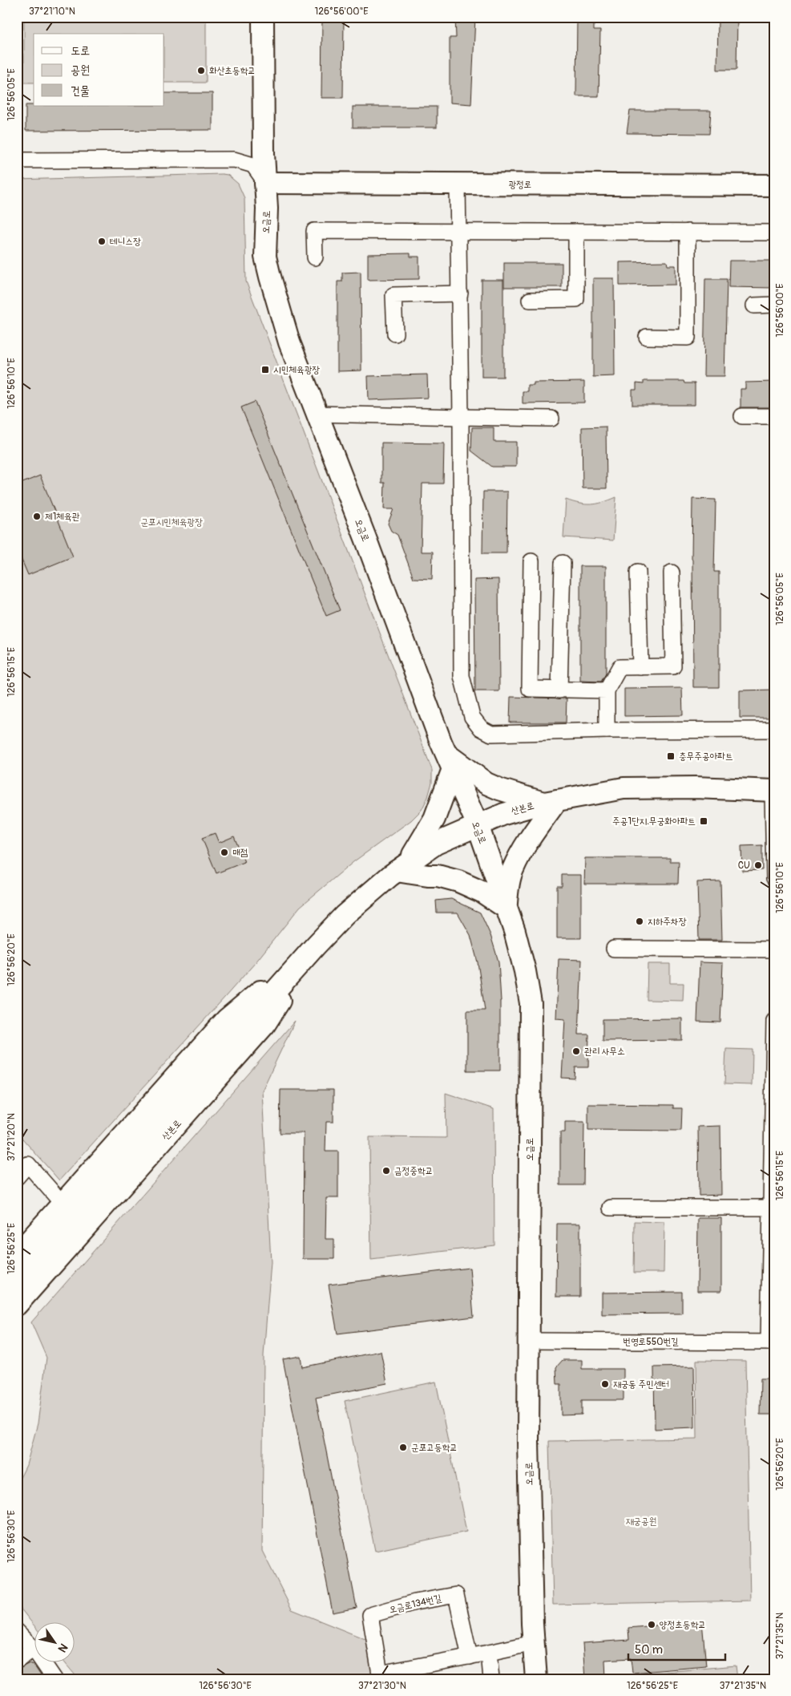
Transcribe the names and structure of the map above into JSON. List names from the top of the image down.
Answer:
{
  "streets": {
    "street": [
      "광정로",
      "오금로",
      "산본로",
      "번영로550번길",
      "오금로134번길"
    ]
  },
  "crossings": [
    ["광정로", "오금로"],
    ["오금로", "산본로"],
    ["오금로", "번영로550번길"],
    ["오금로", "오금로134번길"]
  ],
  "parks": ["군포시민체육광장", "재궁공원"],
  "places": {
    "other": [
      "화산초등학교",
      "테니스장",
      "제1체육관",
      "매점",
      "CU",
      "지하주차장",
      "관리 사무소",
      "금정중학교",
      "재궁동 주민센터",
      "군포고등학교",
      "양정초등학교"
    ],
    "transit": ["시민체육광장", "충무주공아파트", "주공1단지.무궁화아파트"]
  },
  "legend": ["도로", "공원", "건물"],
  "scale_bar": "50 m",
  "north": "bottom right",
  "coordinates": [
    "37°21'10\"N",
    "126°56'00\"E",
    "126°56'05\"E",
    "126°56'10\"E",
    "126°56'15\"E",
    "126°56'20\"E",
    "37°21'20\"N",
    "126°56'25\"E",
    "126°56'30\"E",
    "37°21'35\"N",
    "37°21'30\"N"
  ]
}
